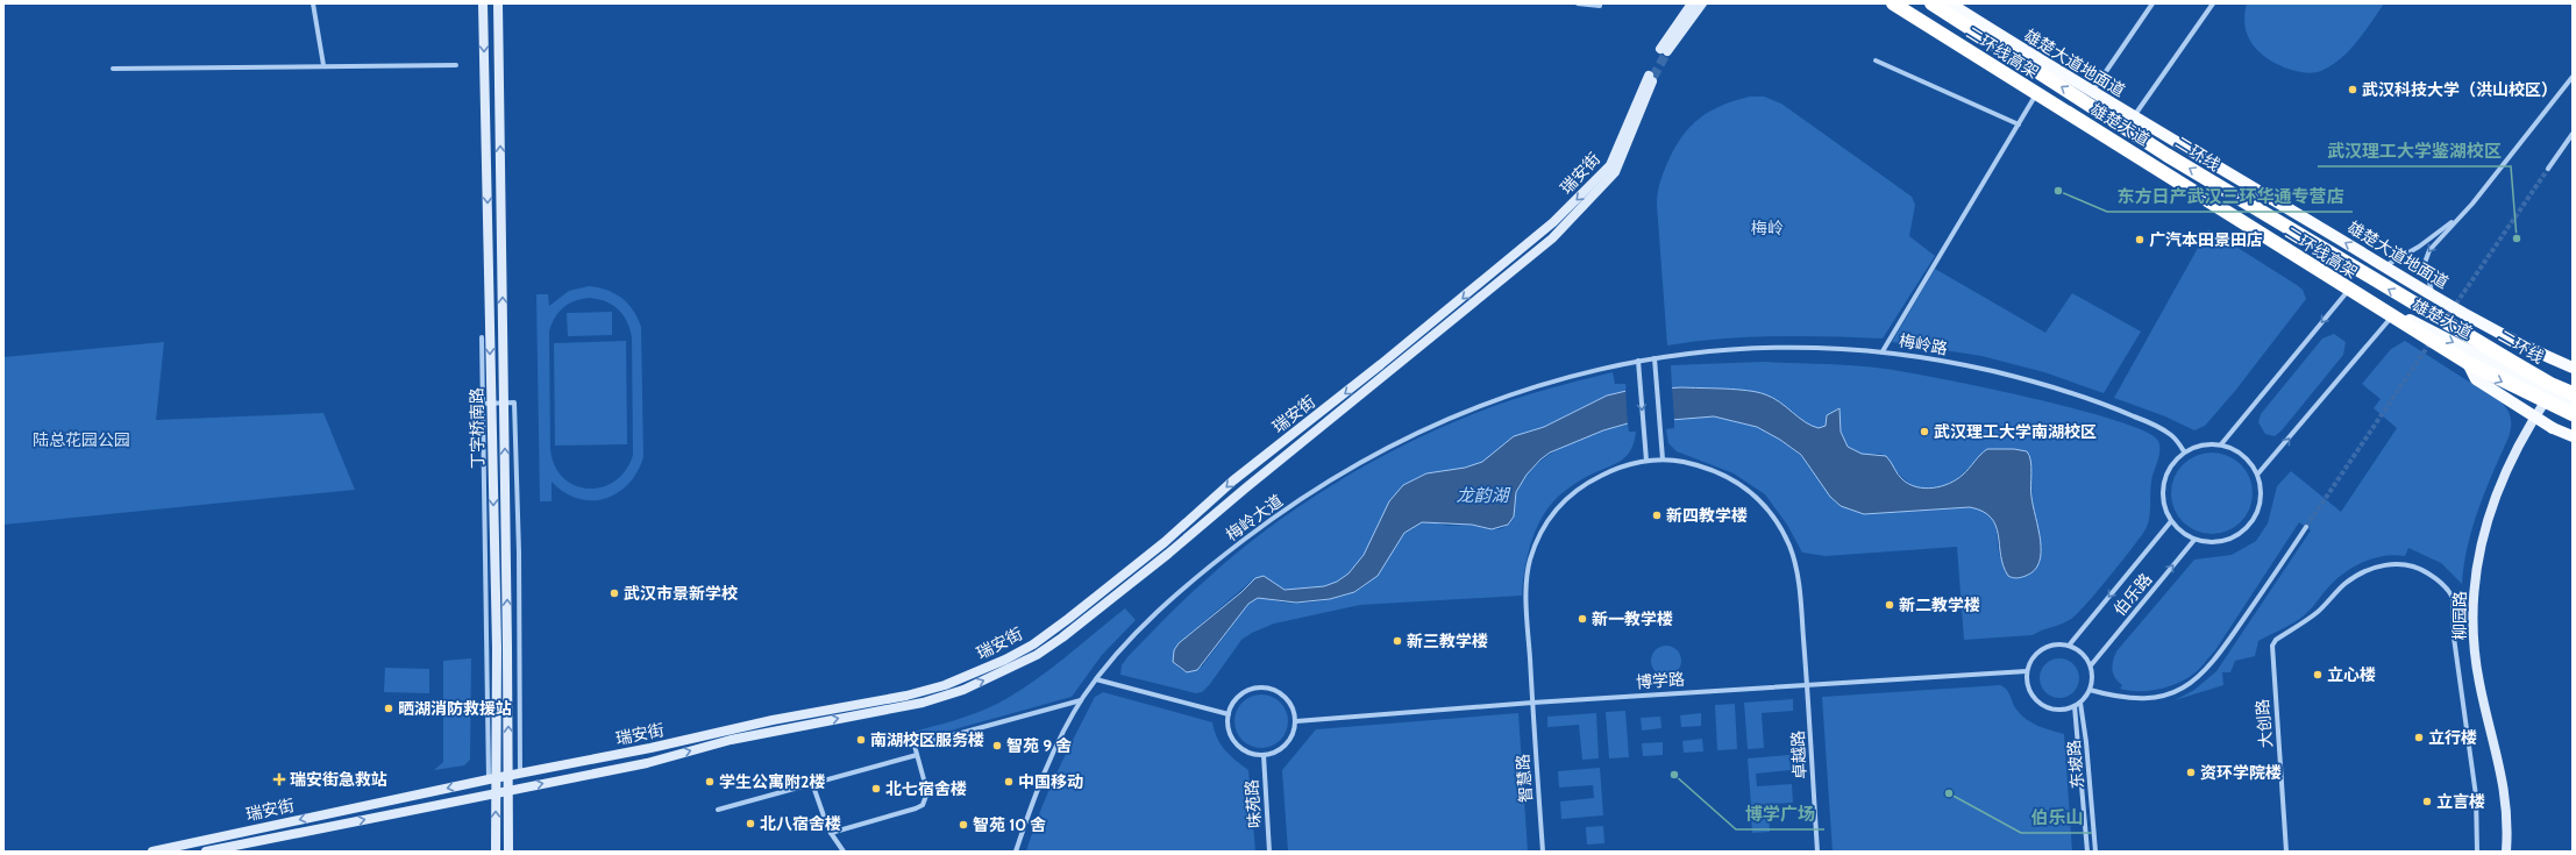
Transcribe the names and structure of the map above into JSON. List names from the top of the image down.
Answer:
{
  "streets": {
    "highway": ["二环线高架", "二环线"],
    "main road": [
      "雄楚大道地面道",
      "雄楚大道",
      "瑞安街",
      "丁字桥南路",
      "柳园路"
    ],
    "street": [
      "梅岭路",
      "梅岭大道",
      "伯乐路",
      "博学路",
      "大创路",
      "卓越路",
      "东坡路",
      "智慧路",
      "味苑路"
    ]
  },
  "crossings": [
    ["雄楚大道", "柳园路"],
    ["瑞安街", "丁字桥南路"],
    ["梅岭路", "梅岭大道"],
    ["梅岭路", "伯乐路"],
    ["伯乐路", "博学路"],
    ["伯乐路", "东坡路"],
    ["博学路", "卓越路"],
    ["博学路", "东坡路"],
    ["博学路", "智慧路"],
    ["博学路", "味苑路"],
    ["卓越路", "智慧路"]
  ],
  "one_way": ["雄楚大道地面道", "二环线"],
  "water": ["龙韵湖"],
  "parks": ["梅岭", "陆总花园公园"],
  "places": {
    "other": [
      "武汉科技大学（洪山校区）",
      "东方日产武汉三环华通专营店",
      "武汉理工大学鉴湖校区",
      "广汽本田景田店",
      "武汉理工大学南湖校区",
      "新四教学楼",
      "武汉市景新学校",
      "新二教学楼",
      "新一教学楼",
      "新三教学楼",
      "立心楼",
      "晒湖消防救援站",
      "立行楼",
      "南湖校区服务楼",
      "智苑 9 舍",
      "资环学院楼",
      "博学广场",
      "学生公寓附2楼",
      "中国移动",
      "北七宿舍楼",
      "伯乐山",
      "立言楼",
      "北八宿舍楼",
      "智苑 10 舍"
    ],
    "health": ["瑞安街急救站"]
  }
}
